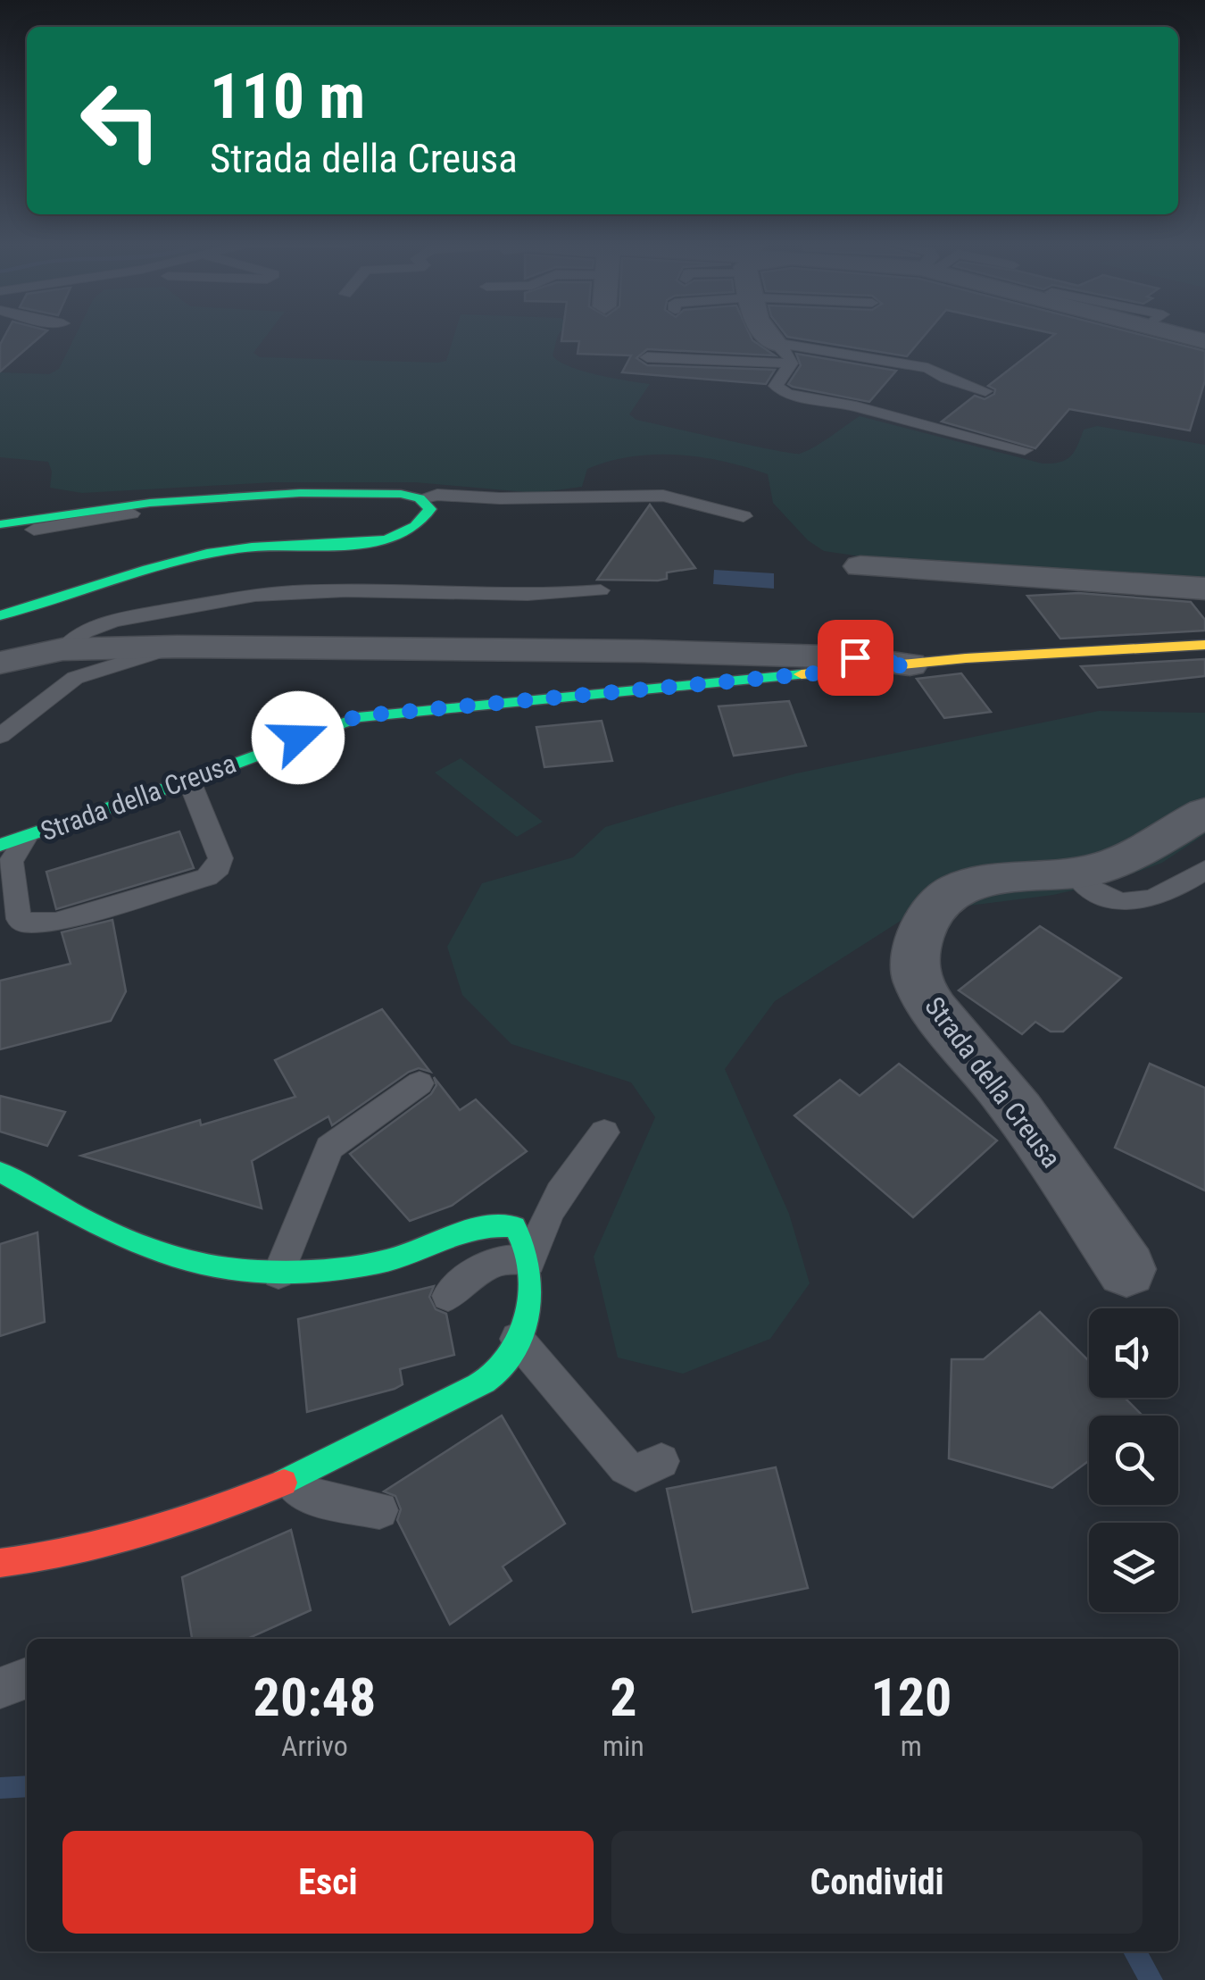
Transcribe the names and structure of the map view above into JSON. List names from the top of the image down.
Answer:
{
  "streets": {
    "street": ["Strada della Creusa"]
  },
  "page": {
    "turn": ["110 m", "Strada della Creusa"],
    "eta": [
      "20:48",
      "Arrivo",
      "2",
      "min",
      "120",
      "m"
    ],
    "buttons": ["Esci", "Condividi"]
  }
}
